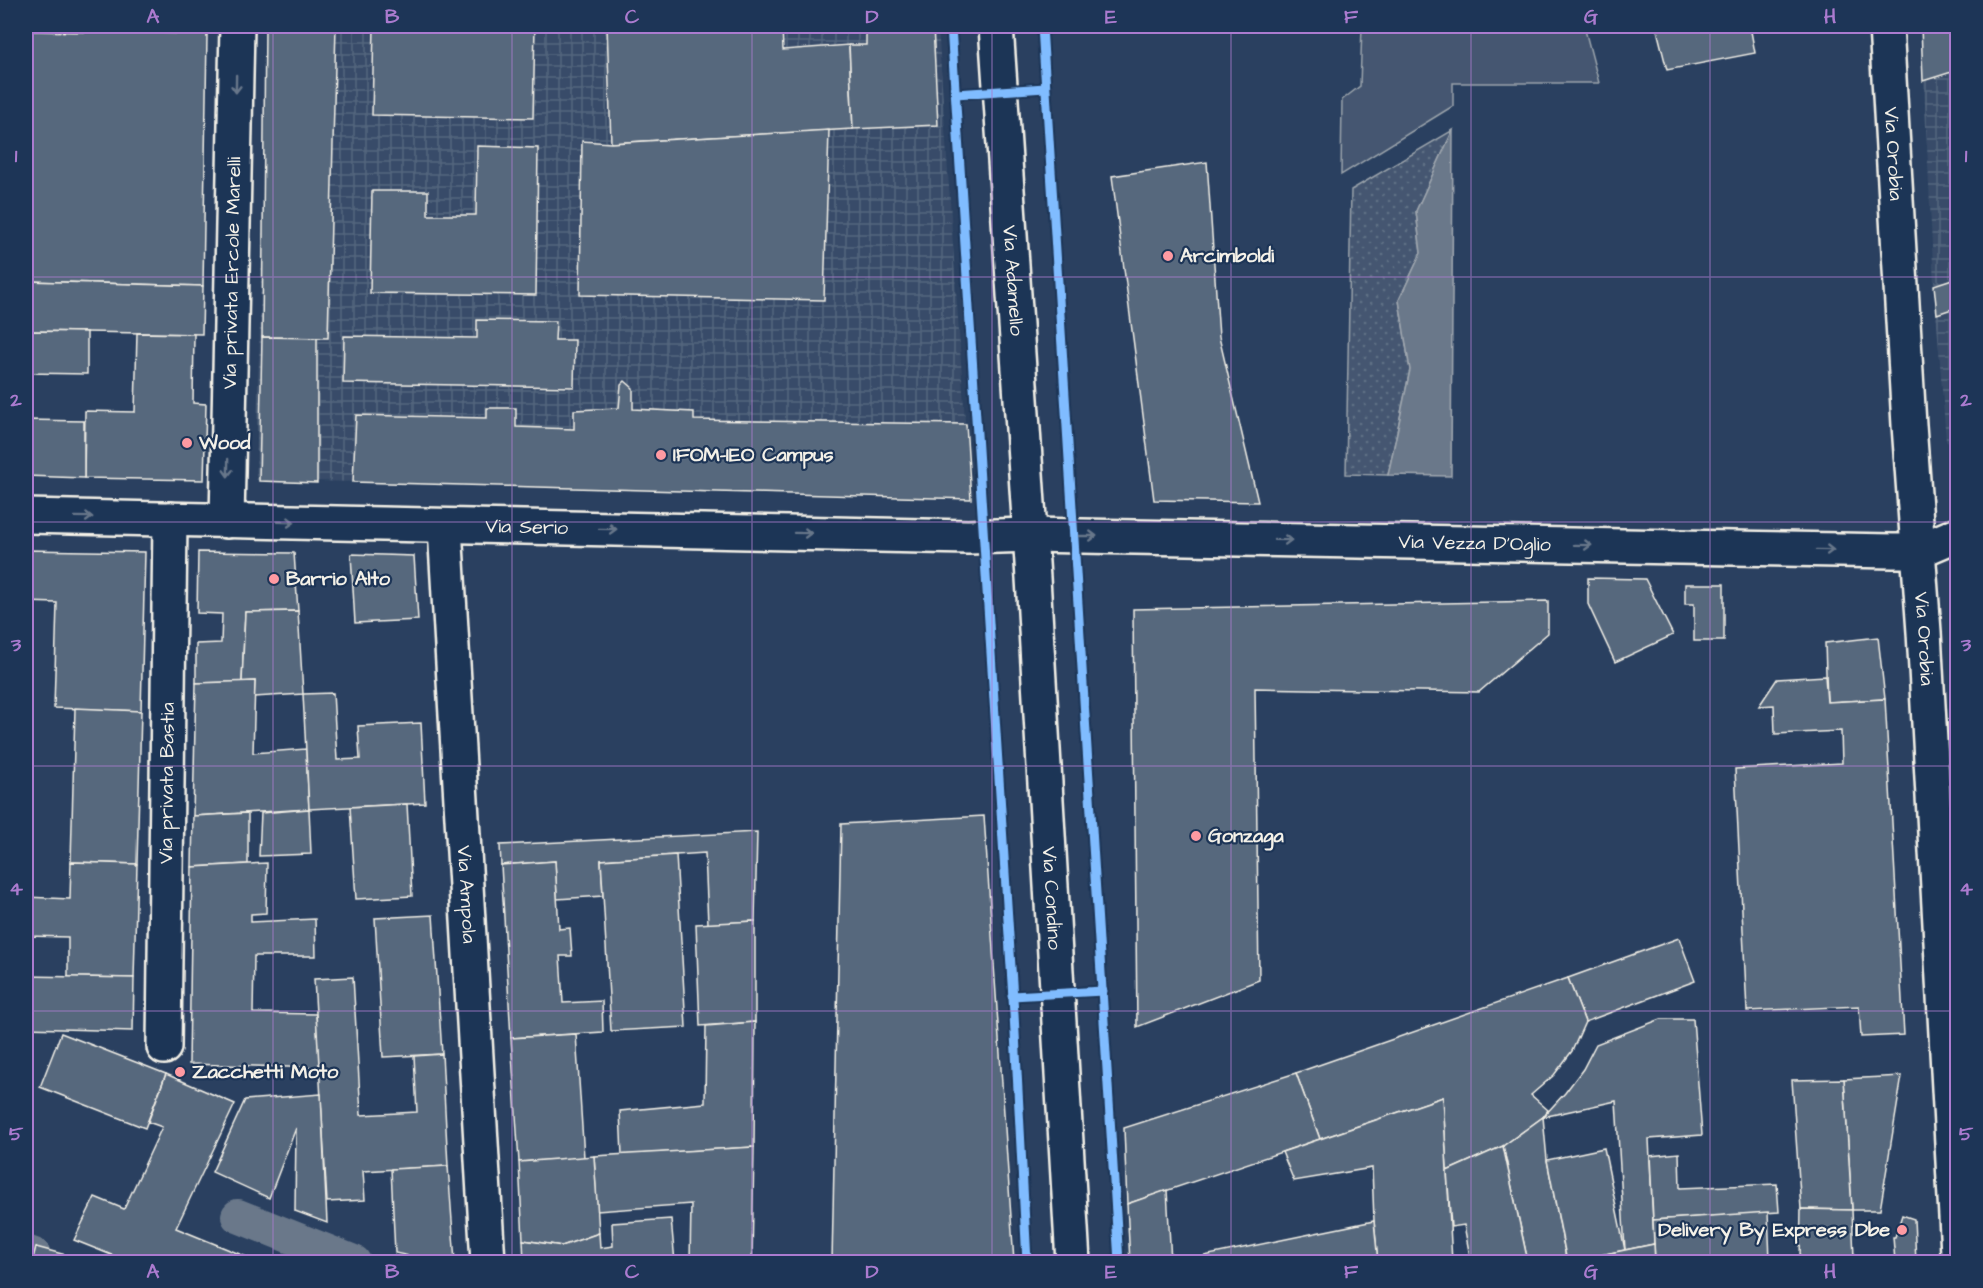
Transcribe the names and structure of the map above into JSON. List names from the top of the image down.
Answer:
{
  "streets": {
    "street": [
      "Via Orobia",
      "Via privata Ercole Marelli",
      "Via Adamello",
      "Via Serio",
      "Via Vezza D'Oglio",
      "Via privata Bastia",
      "Via Ampola",
      "Via Condino"
    ]
  },
  "crossings": [
    ["Via Orobia", "Via Vezza D'Oglio"],
    ["Via privata Ercole Marelli", "Via Serio"],
    ["Via Adamello", "Via Serio"],
    ["Via Adamello", "Via Vezza D'Oglio"],
    ["Via Adamello", "Via Condino"],
    ["Via Serio", "Via Vezza D'Oglio"],
    ["Via Serio", "Via privata Bastia"],
    ["Via Serio", "Via Ampola"],
    ["Via Serio", "Via Condino"],
    ["Via Vezza D'Oglio", "Via Condino"]
  ],
  "one_way": ["Via privata Ercole Marelli", "Via Serio", "Via Vezza D'Oglio"],
  "places": [
    "Arcimboldi",
    "Wood",
    "IFOM-IEO Campus",
    "Barrio Alto",
    "Gonzaga",
    "Zacchetti Moto",
    "Delivery By Express Dbe"
  ],
  "grid": {
    "columns": [
      "A",
      "B",
      "C",
      "D",
      "E",
      "F",
      "G",
      "H"
    ],
    "rows": [
      "1",
      "2",
      "3",
      "4",
      "5"
    ]
  }
}
